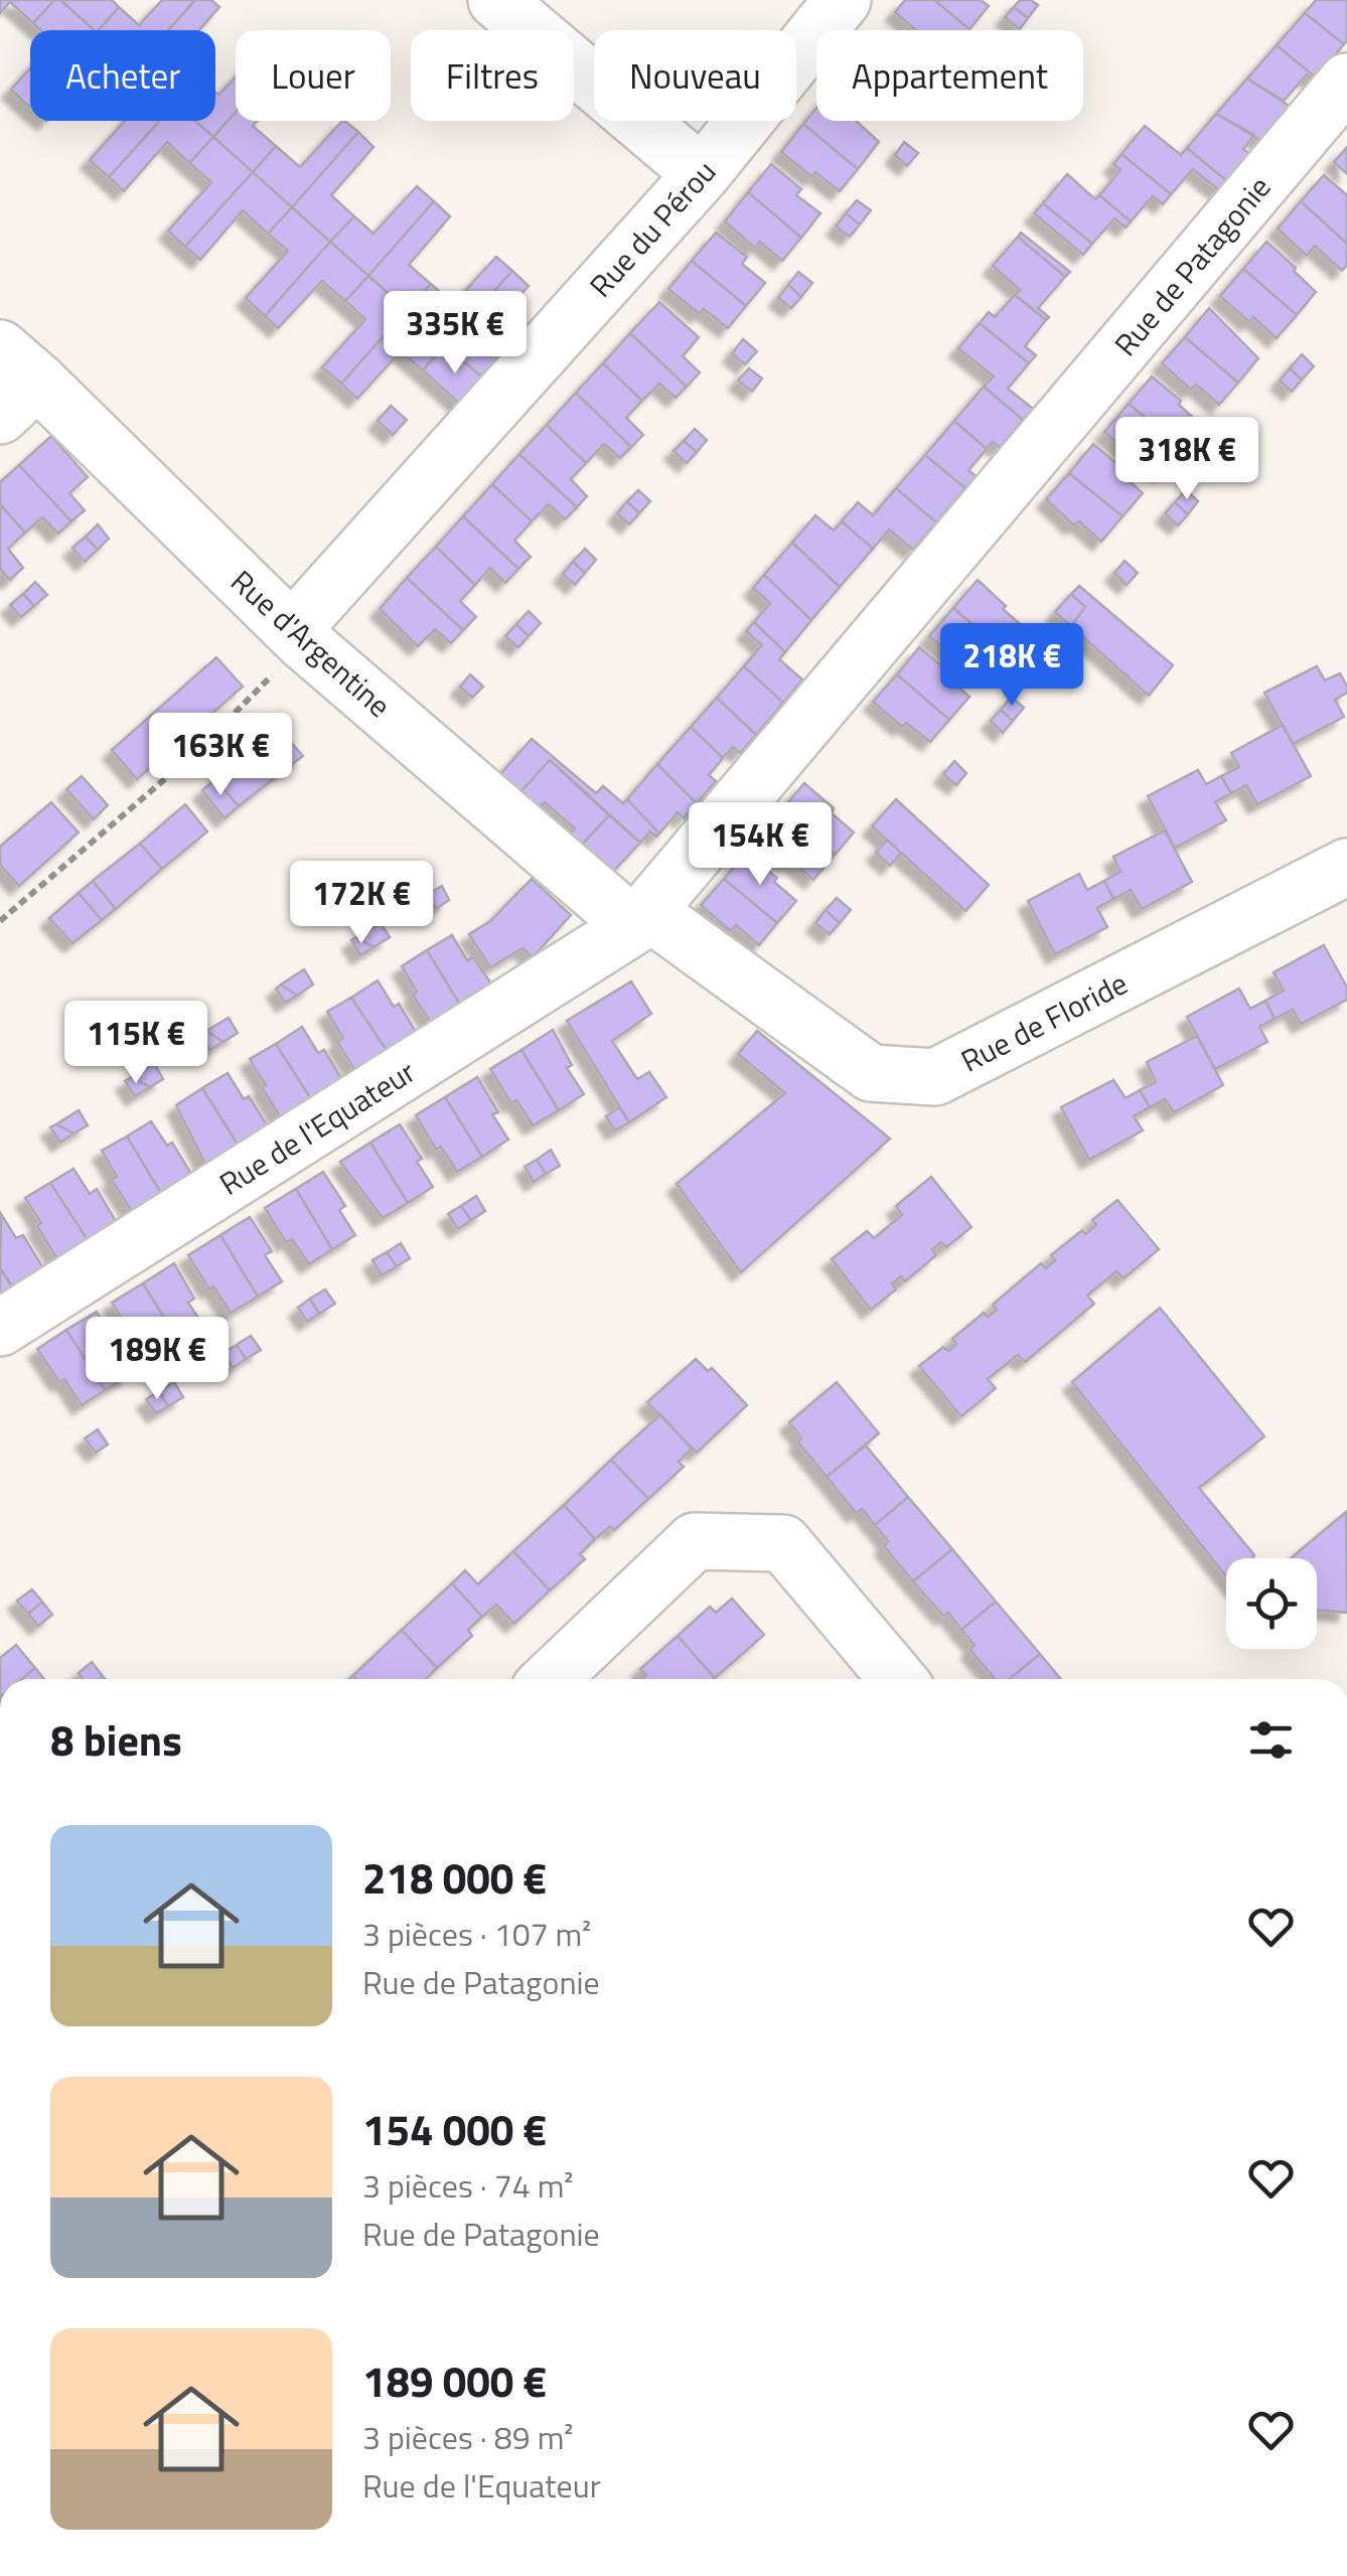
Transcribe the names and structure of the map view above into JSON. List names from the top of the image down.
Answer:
{
  "streets": {
    "street": [
      "Rue du Pérou",
      "Rue de Patagonie",
      "Rue d'Argentine",
      "Rue de Floride",
      "Rue de l'Equateur"
    ]
  },
  "crossings": [
    ["Rue du Pérou", "Rue d'Argentine"],
    ["Rue de Patagonie", "Rue d'Argentine"],
    ["Rue de Patagonie", "Rue de Floride"],
    ["Rue de Patagonie", "Rue de l'Equateur"],
    ["Rue d'Argentine", "Rue de Floride"],
    ["Rue d'Argentine", "Rue de l'Equateur"],
    ["Rue de Floride", "Rue de l'Equateur"]
  ],
  "page": {
    "chip": [
      "Acheter",
      "Louer",
      "Filtres",
      "Nouveau",
      "Appartement"
    ],
    "price": [
      "335K €",
      "318K €",
      "218K €",
      "163K €",
      "154K €",
      "172K €",
      "115K €",
      "189K €"
    ],
    "heading": "8 biens",
    "list": [
      {
        "name": "218 000 €",
        "note": "3 pièces · 107 m² · Rue de Patagonie"
      },
      {
        "name": "154 000 €",
        "note": "3 pièces · 74 m² · Rue de Patagonie"
      },
      {
        "name": "189 000 €",
        "note": "3 pièces · 89 m² · Rue de l'Equateur"
      }
    ]
  }
}
